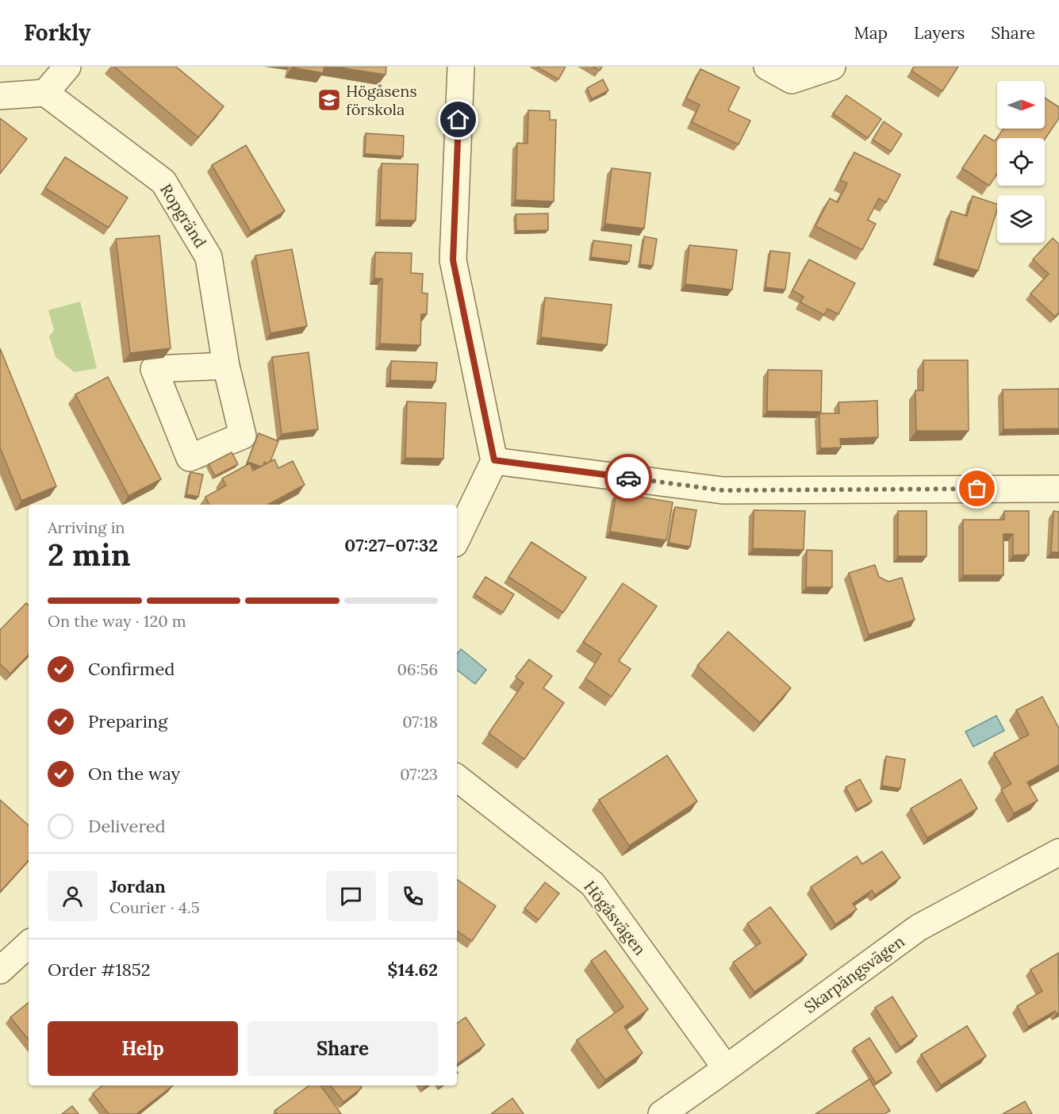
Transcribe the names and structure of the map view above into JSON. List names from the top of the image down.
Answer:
{
  "streets": {
    "street": ["Ropgränd", "Högåsvägen", "Skarpängsvägen"]
  },
  "crossings": [
    ["Högåsvägen", "Skarpängsvägen"]
  ],
  "places": {
    "school or university": ["Högåsens förskola"]
  },
  "north": "right",
  "page": {
    "header": "Forkly",
    "nav": ["Map", "Layers", "Share"],
    "heading": ["2 min", "Arriving in", "07:27–07:32"],
    "panel": [
      "Jordan",
      "Courier · 4.5",
      "Order #1852",
      "$14.62"
    ],
    "bar": "On the way · 120 m",
    "list": [
      ["Confirmed", "06:56"],
      ["Preparing", "07:18"],
      ["On the way", "07:23"],
      "Delivered"
    ],
    "buttons": ["Help", "Share"]
  }
}
